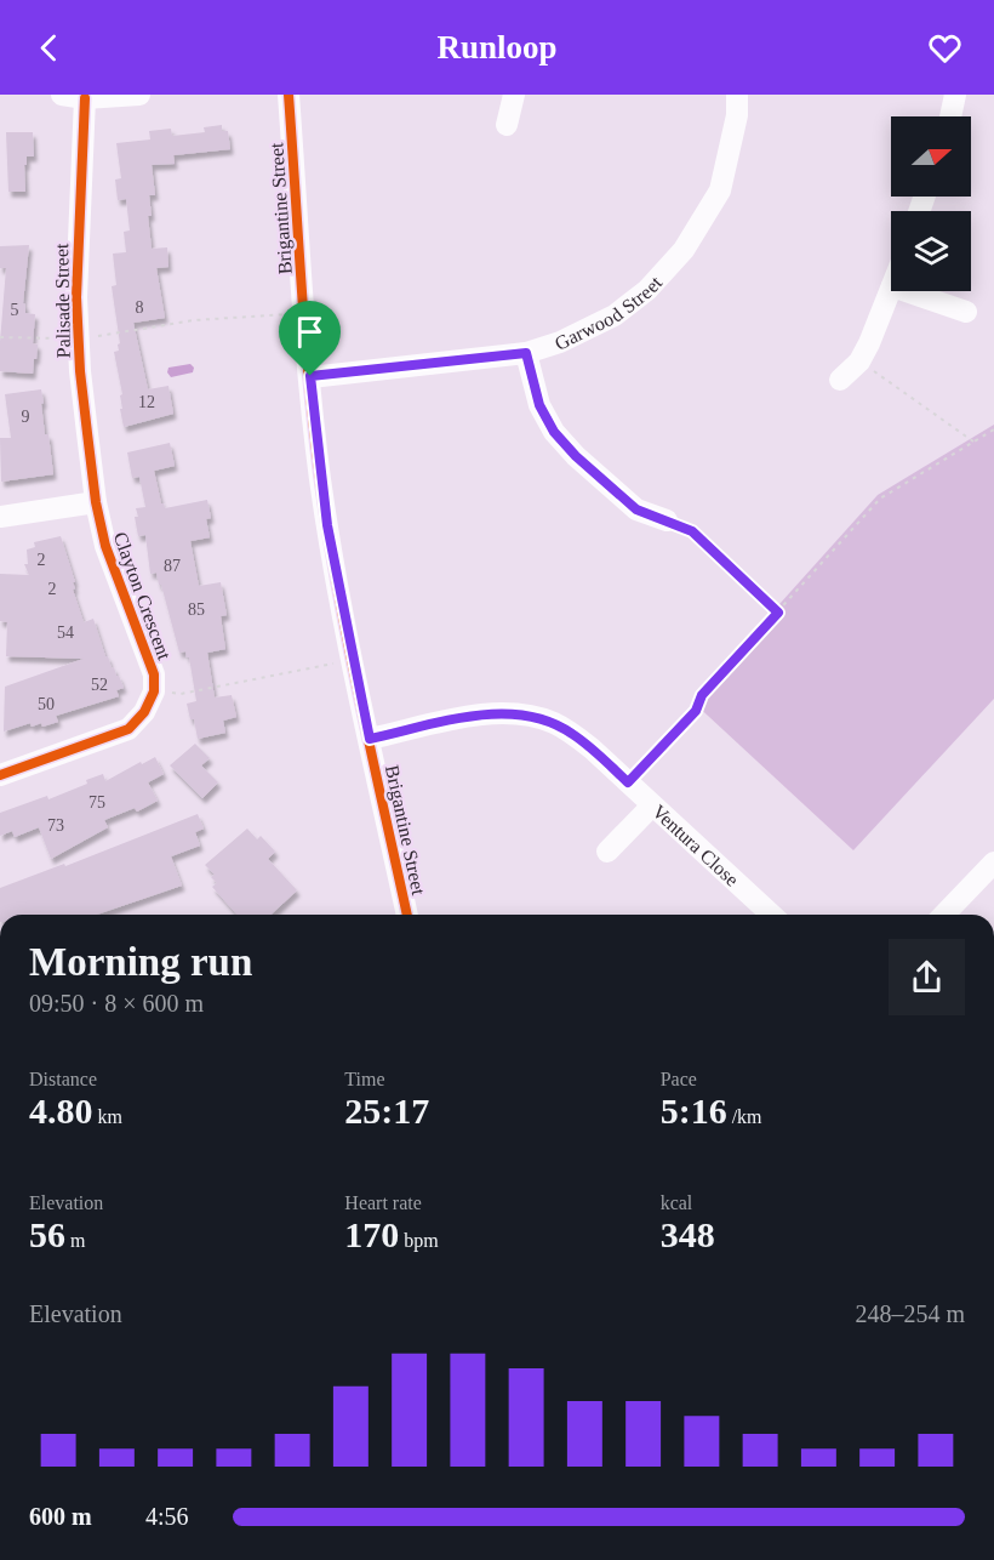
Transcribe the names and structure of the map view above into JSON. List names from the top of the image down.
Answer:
{
  "streets": {
    "street": [
      "Brigantine Street",
      "Palisade Street",
      "Garwood Street",
      "Clayton Crescent",
      "Ventura Close"
    ]
  },
  "crossings": [
    ["Brigantine Street", "Garwood Street"],
    ["Brigantine Street", "Ventura Close"],
    ["Palisade Street", "Clayton Crescent"]
  ],
  "house_numbers": [
    "8",
    "5",
    "12",
    "9",
    "2",
    "87",
    "2",
    "85",
    "54",
    "52",
    "50",
    "75",
    "73"
  ],
  "north": "right",
  "page": {
    "header": "Runloop",
    "heading": ["Morning run", "09:50 · 8 × 600 m"],
    "stats": [
      ["Distance", "4.80 km"],
      ["Time", "25:17"],
      ["Pace", "5:16 /km"],
      ["Elevation", "56 m"],
      ["Heart rate", "170 bpm"],
      ["kcal", "348"]
    ],
    "chart": ["Elevation", "248–254 m"],
    "list": [
      {
        "name": "600 m",
        "note": "4:56"
      }
    ]
  }
}
